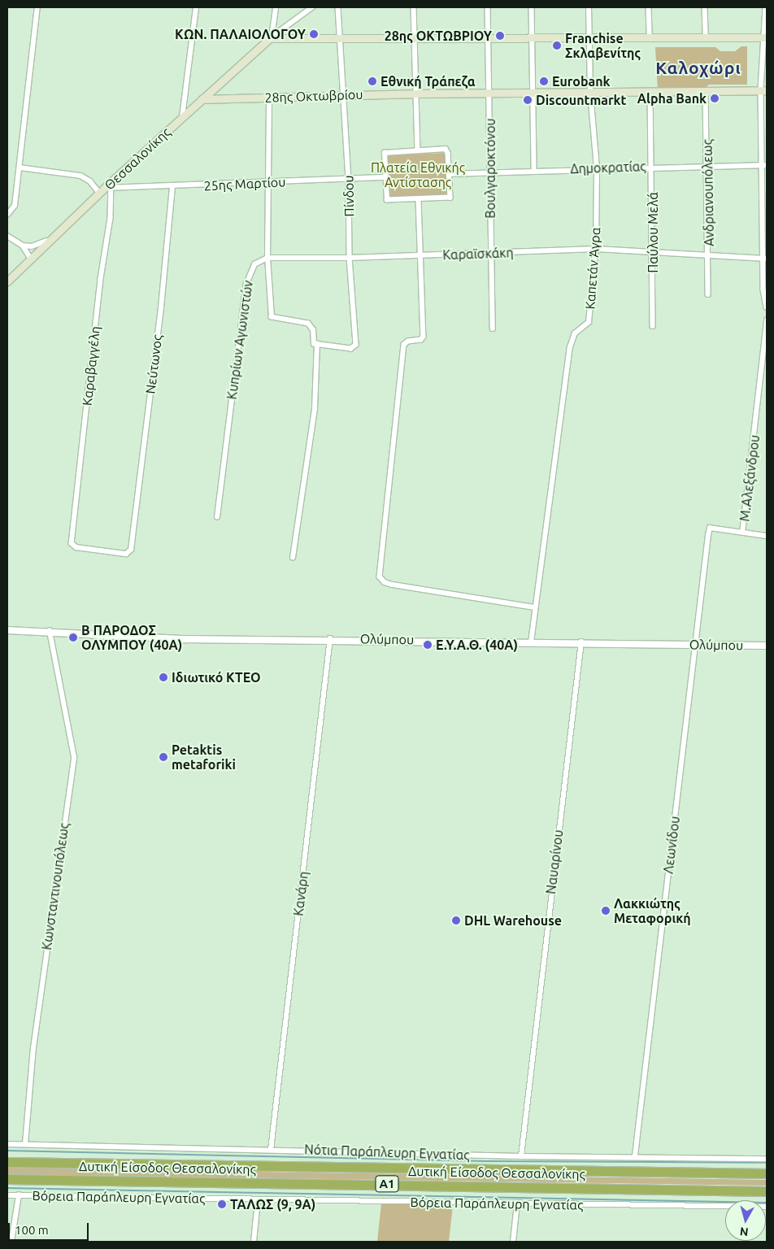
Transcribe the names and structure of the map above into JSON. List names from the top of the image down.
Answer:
{
  "streets": {
    "highway": ["Δυτική Είσοδος Θεσσαλονίκης", "Α1"],
    "main road": ["28ης Οκτωβρίου", "Θεσσαλονίκης"],
    "street": [
      "Δημοκρατίας",
      "Βουλγαροκτόνου",
      "25ης Μαρτίου",
      "Ανδριανουπόλεως",
      "Πίνδου",
      "Παύλου Μελά",
      "Καραϊσκάκη",
      "Καπετάν Άγρα",
      "Κυπρίων Αγωνιστών",
      "Νεύτωνος",
      "Καραβαγγέλη",
      "Μ.Αλεξάνδρου",
      "Ολύμπου",
      "Λεωνίδου",
      "Ναυαρίνου",
      "Κωνσταντινουπόλεως",
      "Κανάρη",
      "Νότια Παράπλευρη Εγνατίας",
      "Βόρεια Παράπλευρη Εγνατίας"
    ]
  },
  "crossings": [
    ["28ης Οκτωβρίου", "Θεσσαλονίκης"],
    ["28ης Οκτωβρίου", "Βουλγαροκτόνου"],
    ["28ης Οκτωβρίου", "Ανδριανουπόλεως"],
    ["28ης Οκτωβρίου", "Πίνδου"],
    ["28ης Οκτωβρίου", "Παύλου Μελά"],
    ["28ης Οκτωβρίου", "Καπετάν Άγρα"],
    ["Θεσσαλονίκης", "25ης Μαρτίου"],
    ["Θεσσαλονίκης", "Καραβαγγέλη"],
    ["Δημοκρατίας", "Βουλγαροκτόνου"],
    ["Δημοκρατίας", "Ανδριανουπόλεως"],
    ["Δημοκρατίας", "Παύλου Μελά"],
    ["Δημοκρατίας", "Καπετάν Άγρα"],
    ["Βουλγαροκτόνου", "Καραϊσκάκη"],
    ["25ης Μαρτίου", "Πίνδου"],
    ["25ης Μαρτίου", "Νεύτωνος"],
    ["25ης Μαρτίου", "Καραβαγγέλη"],
    ["Ανδριανουπόλεως", "Καραϊσκάκη"],
    ["Πίνδου", "Καραϊσκάκη"],
    ["Παύλου Μελά", "Καραϊσκάκη"],
    ["Καραϊσκάκη", "Καπετάν Άγρα"],
    ["Καραϊσκάκη", "Κυπρίων Αγωνιστών"],
    ["Καπετάν Άγρα", "Ολύμπου"],
    ["Νεύτωνος", "Καραβαγγέλη"],
    ["Μ.Αλεξάνδρου", "Λεωνίδου"],
    ["Ολύμπου", "Λεωνίδου"],
    ["Ολύμπου", "Ναυαρίνου"],
    ["Ολύμπου", "Κωνσταντινουπόλεως"],
    ["Ολύμπου", "Κανάρη"],
    ["Λεωνίδου", "Νότια Παράπλευρη Εγνατίας"],
    ["Ναυαρίνου", "Νότια Παράπλευρη Εγνατίας"],
    ["Κωνσταντινουπόλεως", "Νότια Παράπλευρη Εγνατίας"],
    ["Κανάρη", "Νότια Παράπλευρη Εγνατίας"]
  ],
  "districts": ["Καλοχώρι"],
  "parks": ["Πλατεία Εθνικής Αντίστασης"],
  "places": [
    "ΚΩΝ. ΠΑΛΑΙΟΛΟΓΟΥ",
    "28ης ΟΚΤΩΒΡΙΟΥ",
    "Franchise Σκλαβενίτης",
    "Εθνική Τράπεζα",
    "Eurobank",
    "Alpha Bank",
    "Discountmarkt",
    "Β ΠΑΡΟΔΟΣ ΟΛΥΜΠΟΥ (40Α)",
    "Ε.Υ.Α.Θ. (40Α)",
    "Ιδιωτικό ΚΤΕΟ",
    "Petaktis metaforiki",
    "Λακκιώτης Μεταφορική",
    "DHL Warehouse",
    "ΤΑΛΩΣ (9, 9Α)"
  ],
  "scale_bar": "100 m",
  "north": "bottom"
}
